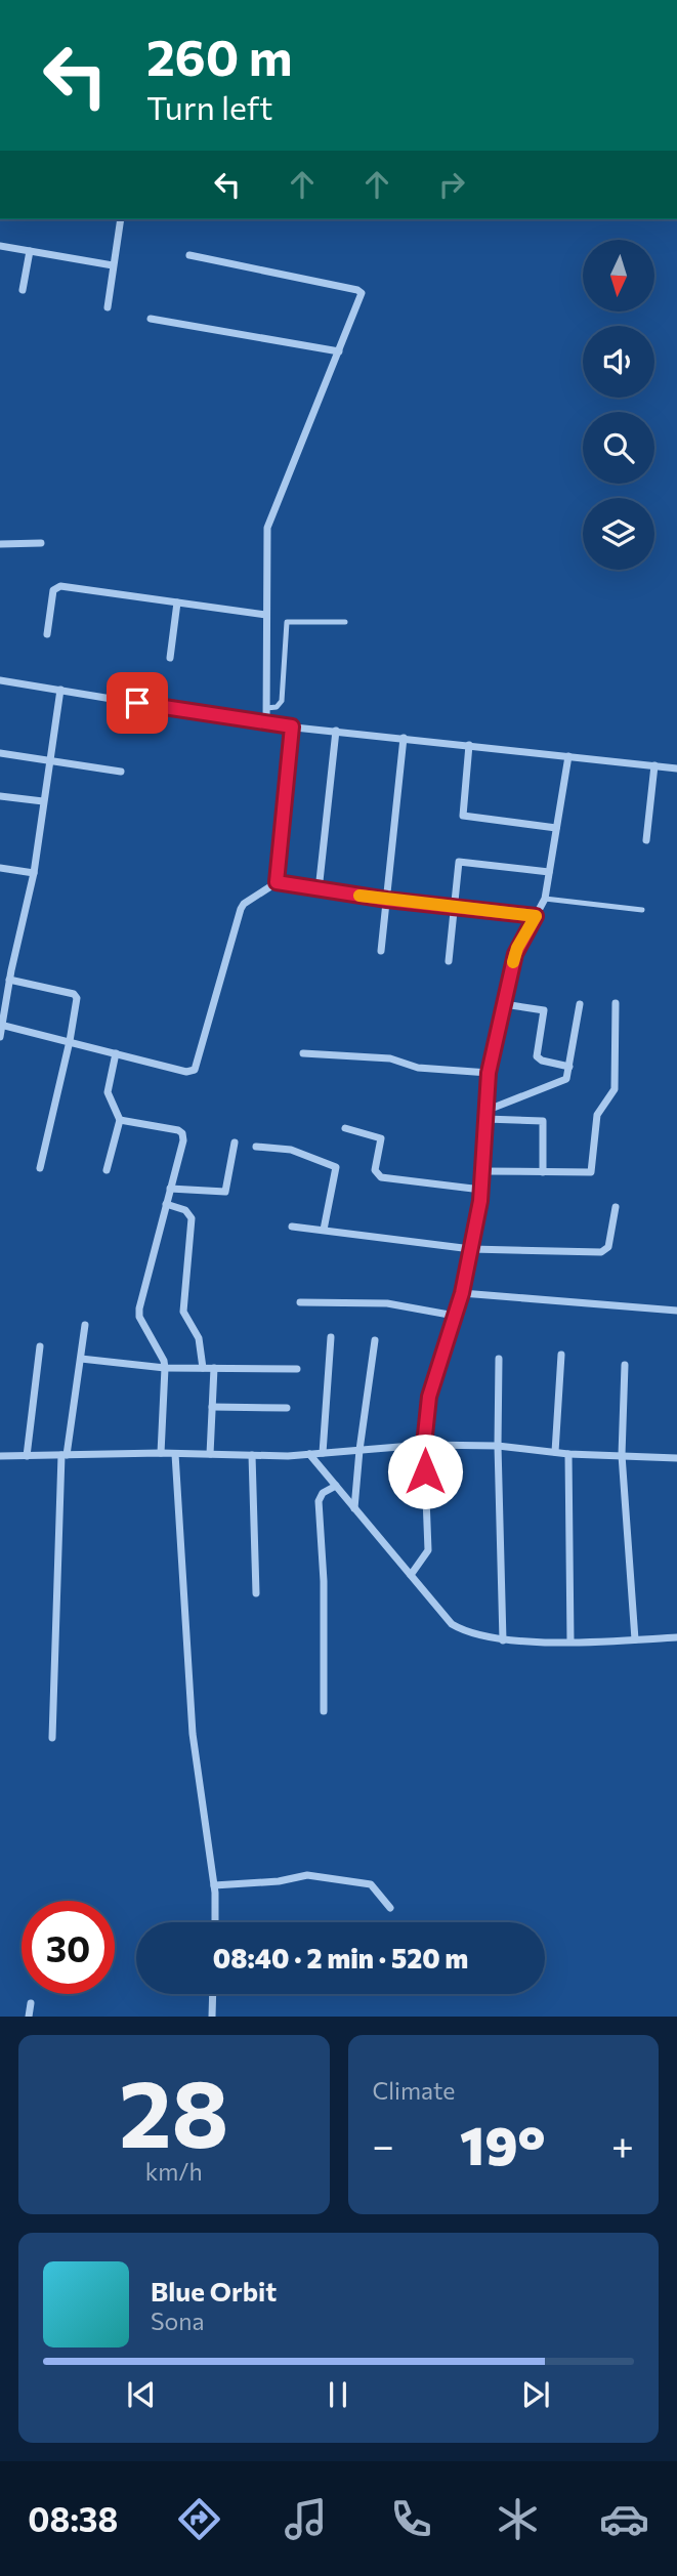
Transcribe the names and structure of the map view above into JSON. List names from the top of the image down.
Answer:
{
  "north": "bottom",
  "page": {
    "turn": ["260 m", "Turn left"],
    "limit": "30",
    "trip": "08:40 · 2 min · 520 m",
    "tile": [
      ["28", "km/h"],
      "Climate"
    ],
    "heat": ["−", "19°", "+"],
    "song": ["Blue Orbit", "Sona"],
    "tabs": "08:38"
  }
}
